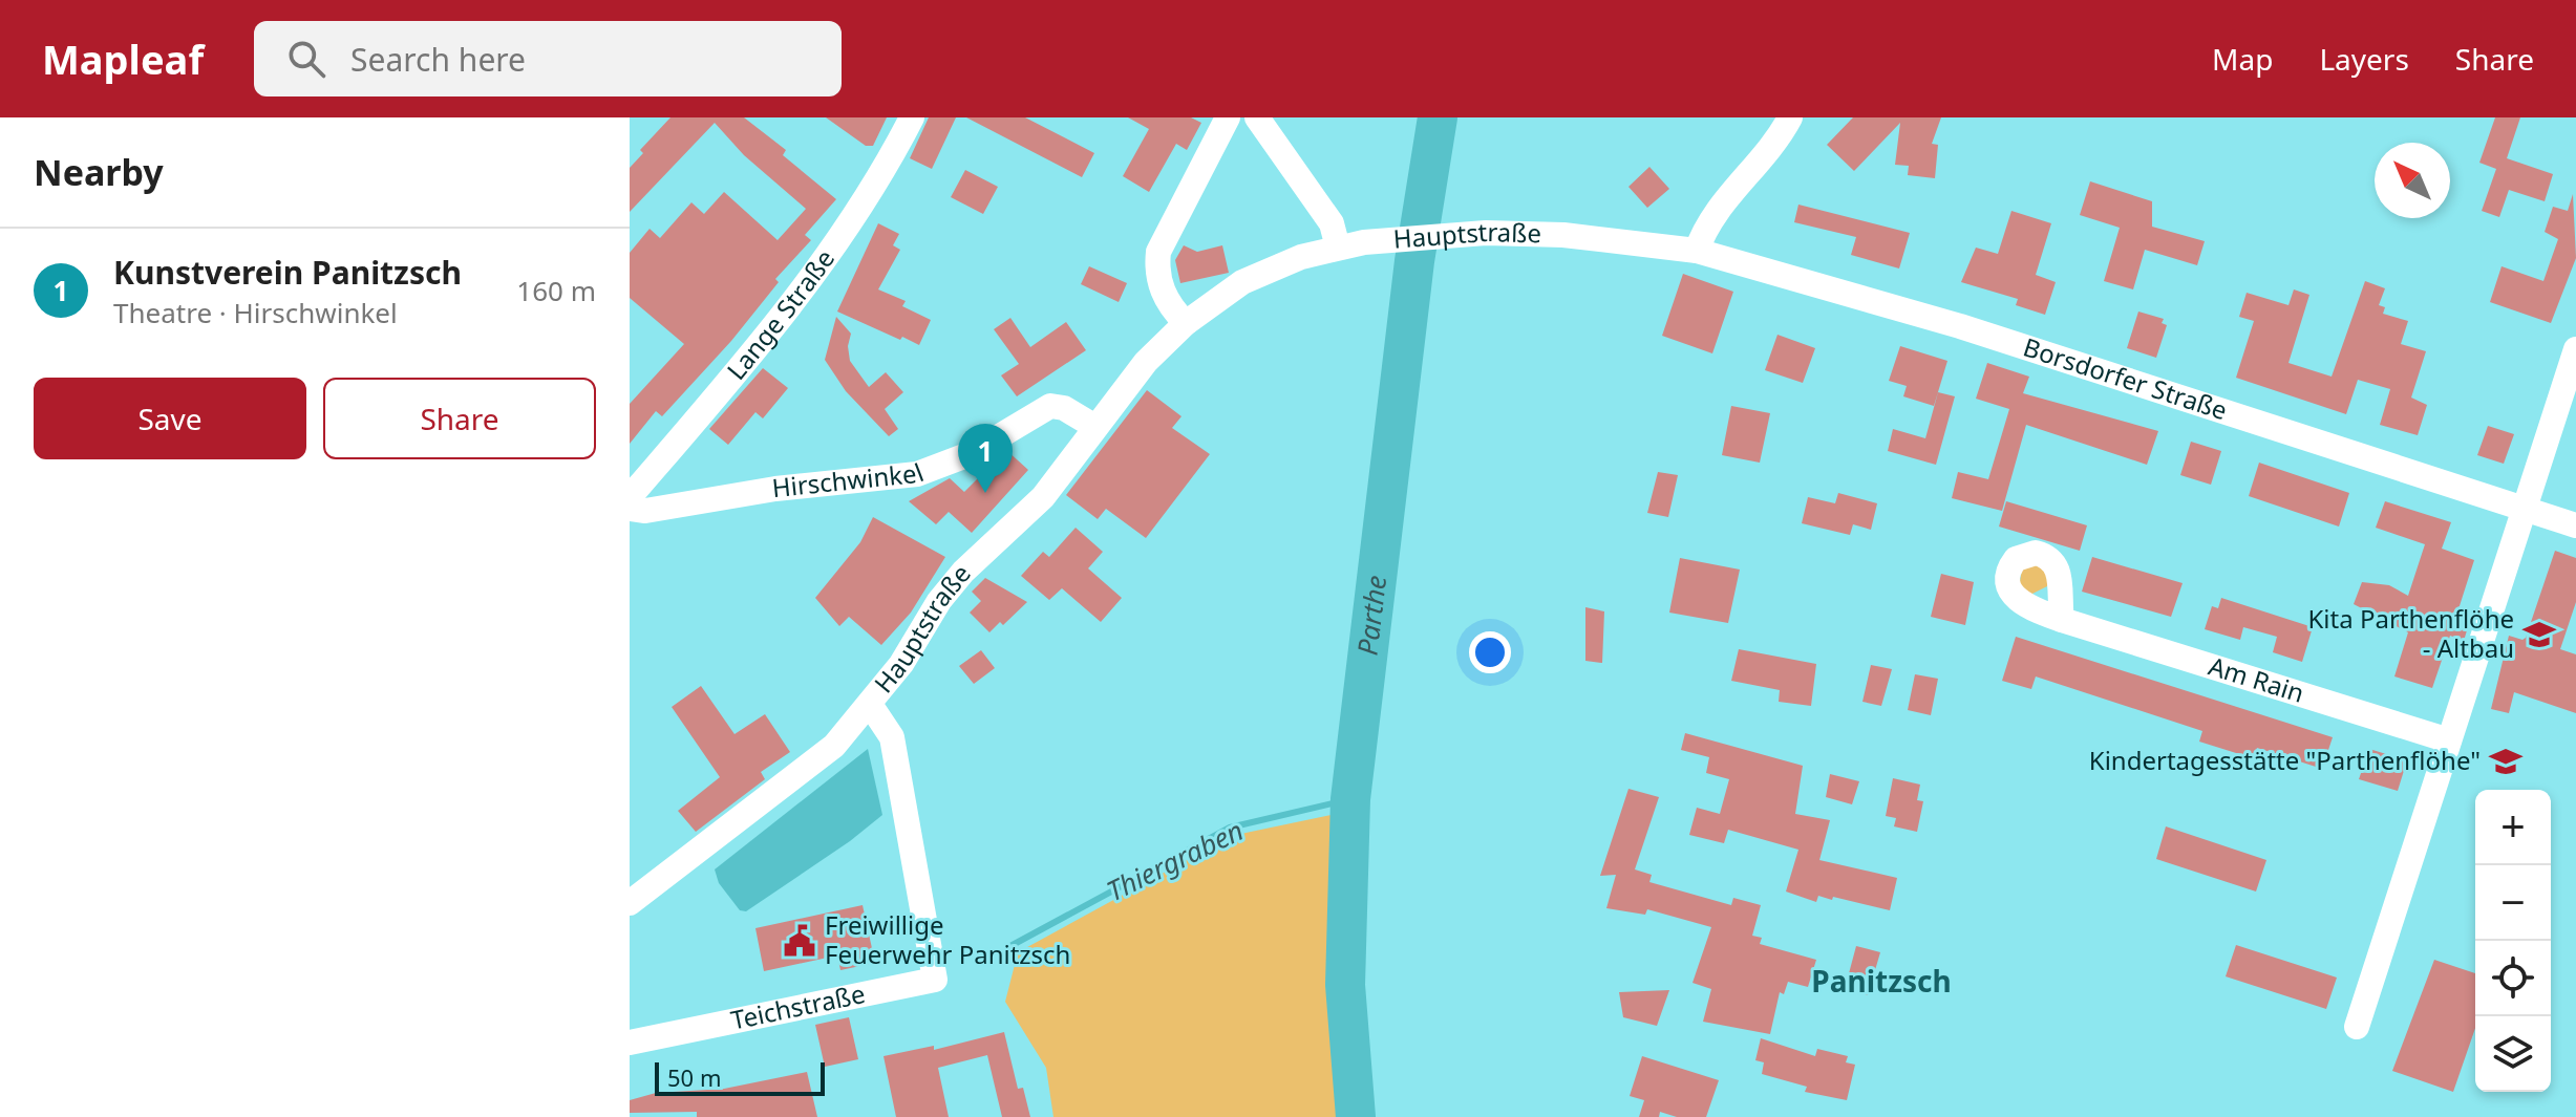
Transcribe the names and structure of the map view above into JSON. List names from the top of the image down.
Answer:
{
  "streets": {
    "street": [
      "Hauptstraße",
      "Lange Straße",
      "Borsdorfer Straße",
      "Hirschwinkel",
      "Am Rain",
      "Teichstraße"
    ]
  },
  "crossings": [
    ["Hauptstraße", "Borsdorfer Straße"],
    ["Hauptstraße", "Hirschwinkel"],
    ["Hauptstraße", "Teichstraße"]
  ],
  "districts": ["Panitzsch"],
  "water": ["Parthe", "Thiergraben"],
  "places": {
    "school or university": ["Kita Parthenflöhe - Altbau", "Kindertagesstätte \"Parthenflöhe\""],
    "public building": ["Freiwillige Feuerwehr Panitzsch"]
  },
  "scale_bar": "50 m",
  "north": "top left",
  "page": {
    "header": "Mapleaf",
    "search": "Search here",
    "nav": ["Map", "Layers", "Share"],
    "heading": "Nearby",
    "list": [
      {
        "mark": "1",
        "name": "Kunstverein Panitzsch",
        "note": "Theatre · Hirschwinkel",
        "value": "160 m"
      }
    ],
    "buttons": ["Save", "Share"],
    "pins": "1",
    "map_buttons": ["+", "−"],
    "scale": "50 m"
  }
}
